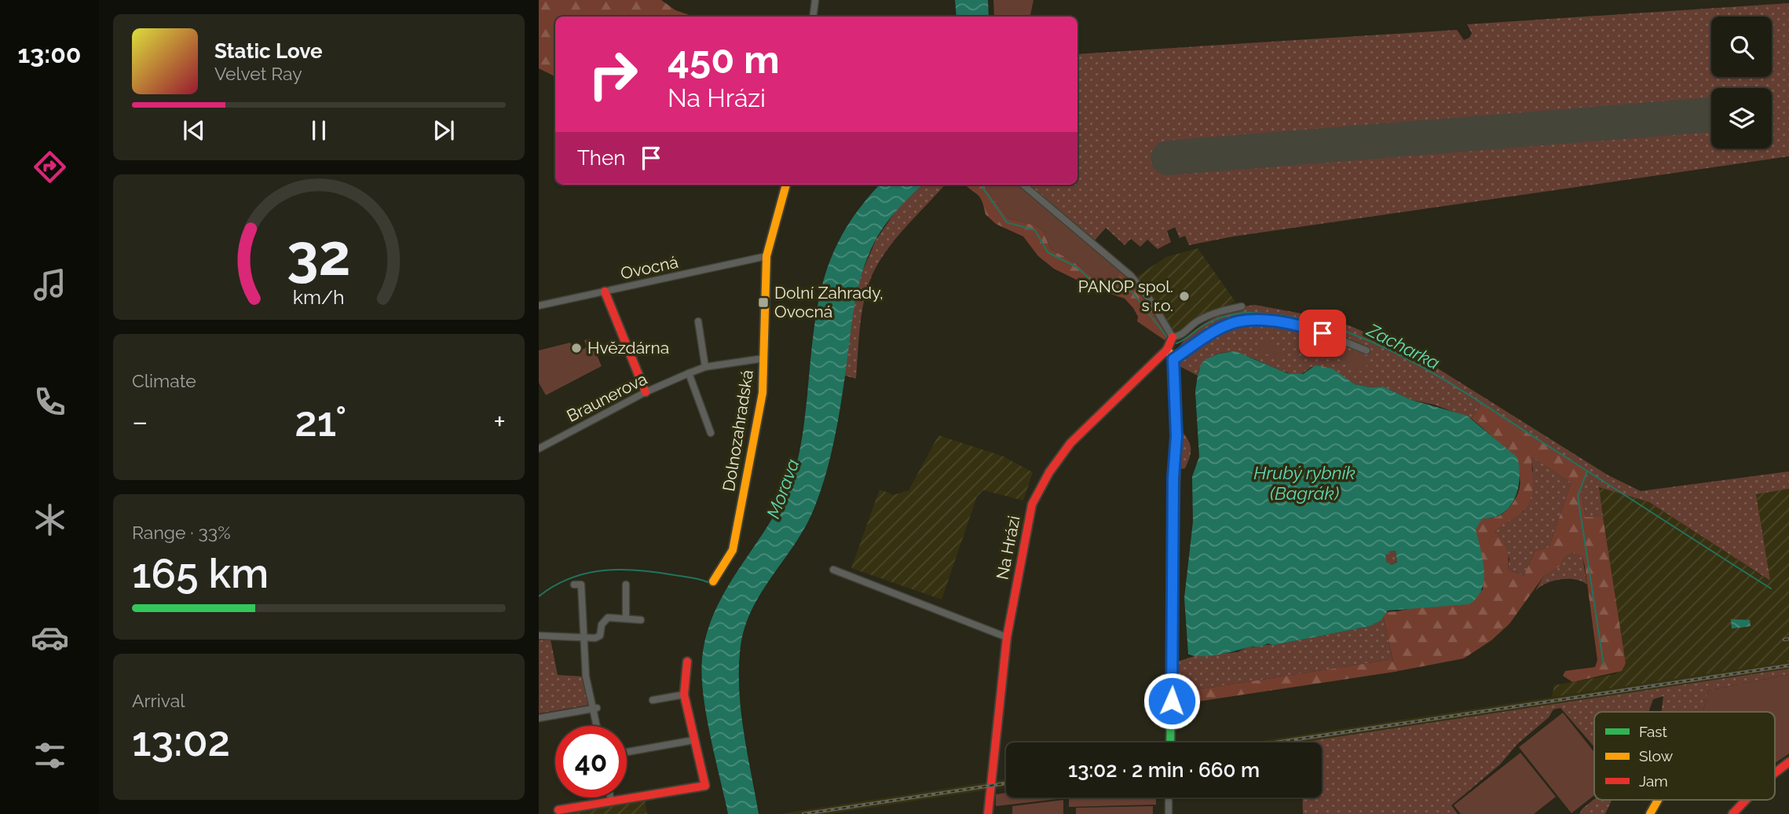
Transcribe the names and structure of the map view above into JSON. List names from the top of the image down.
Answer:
{
  "streets": {
    "street": [
      "Ovocná",
      "Braunerova",
      "Dolnozahradská",
      "Na Hrázi"
    ]
  },
  "crossings": [
    ["Ovocná", "Dolnozahradská"],
    ["Braunerova", "Dolnozahradská"]
  ],
  "water": ["Zacharka", "Hrubý rybník (Bagrák)", "Morava"],
  "places": {
    "other": ["PANOP spol. s r.o.", "Hvězdárna"],
    "transit": ["Dolní Zahrady, Ovocná"]
  },
  "legend": ["Fast", "Slow", "Jam"],
  "page": {
    "tabs": "13:00",
    "turn": ["450 m", "Na Hrázi"],
    "song": ["Static Love", "Velvet Ray"],
    "then": "Then",
    "tile": [
      "Climate",
      ["Range · 33%", "165 km"],
      ["Arrival", "13:02"]
    ],
    "heat": ["−", "21°", "+"],
    "limit": "40",
    "trip": "13:02 · 2 min · 660 m",
    "gauge": ["32", "km/h"]
  }
}
